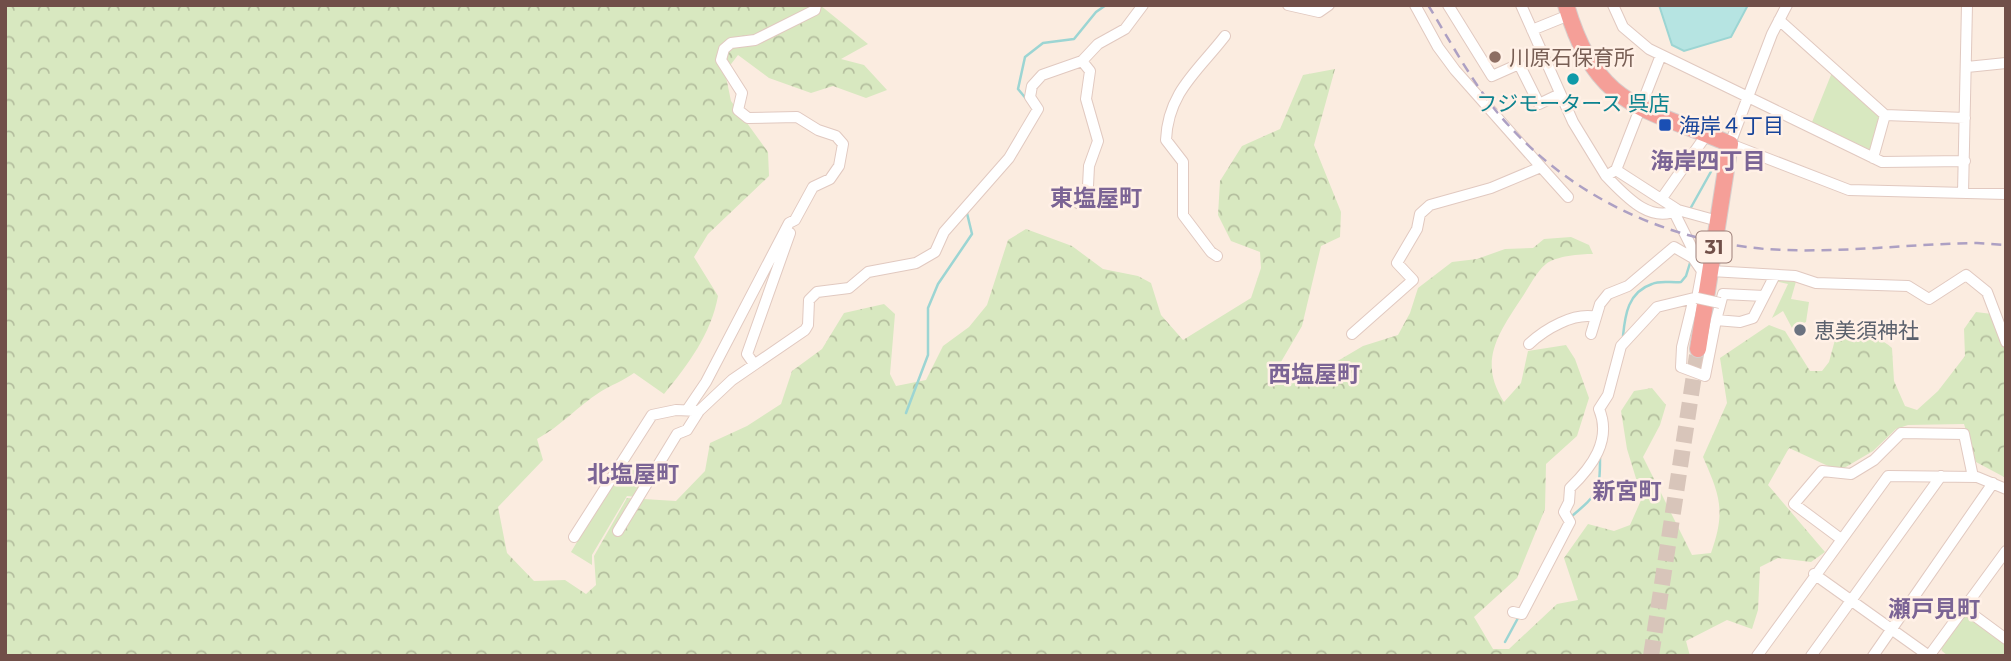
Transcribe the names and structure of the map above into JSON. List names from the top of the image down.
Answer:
{
  "streets": {
    "highway": ["31"]
  },
  "districts": [
    "海岸四丁目",
    "東塩屋町",
    "西塩屋町",
    "北塩屋町",
    "新宮町",
    "瀬戸見町"
  ],
  "places": {
    "other": ["川原石保育所", "フジモータース 呉店", "恵美須神社"],
    "transit": ["海岸４丁目"]
  }
}
